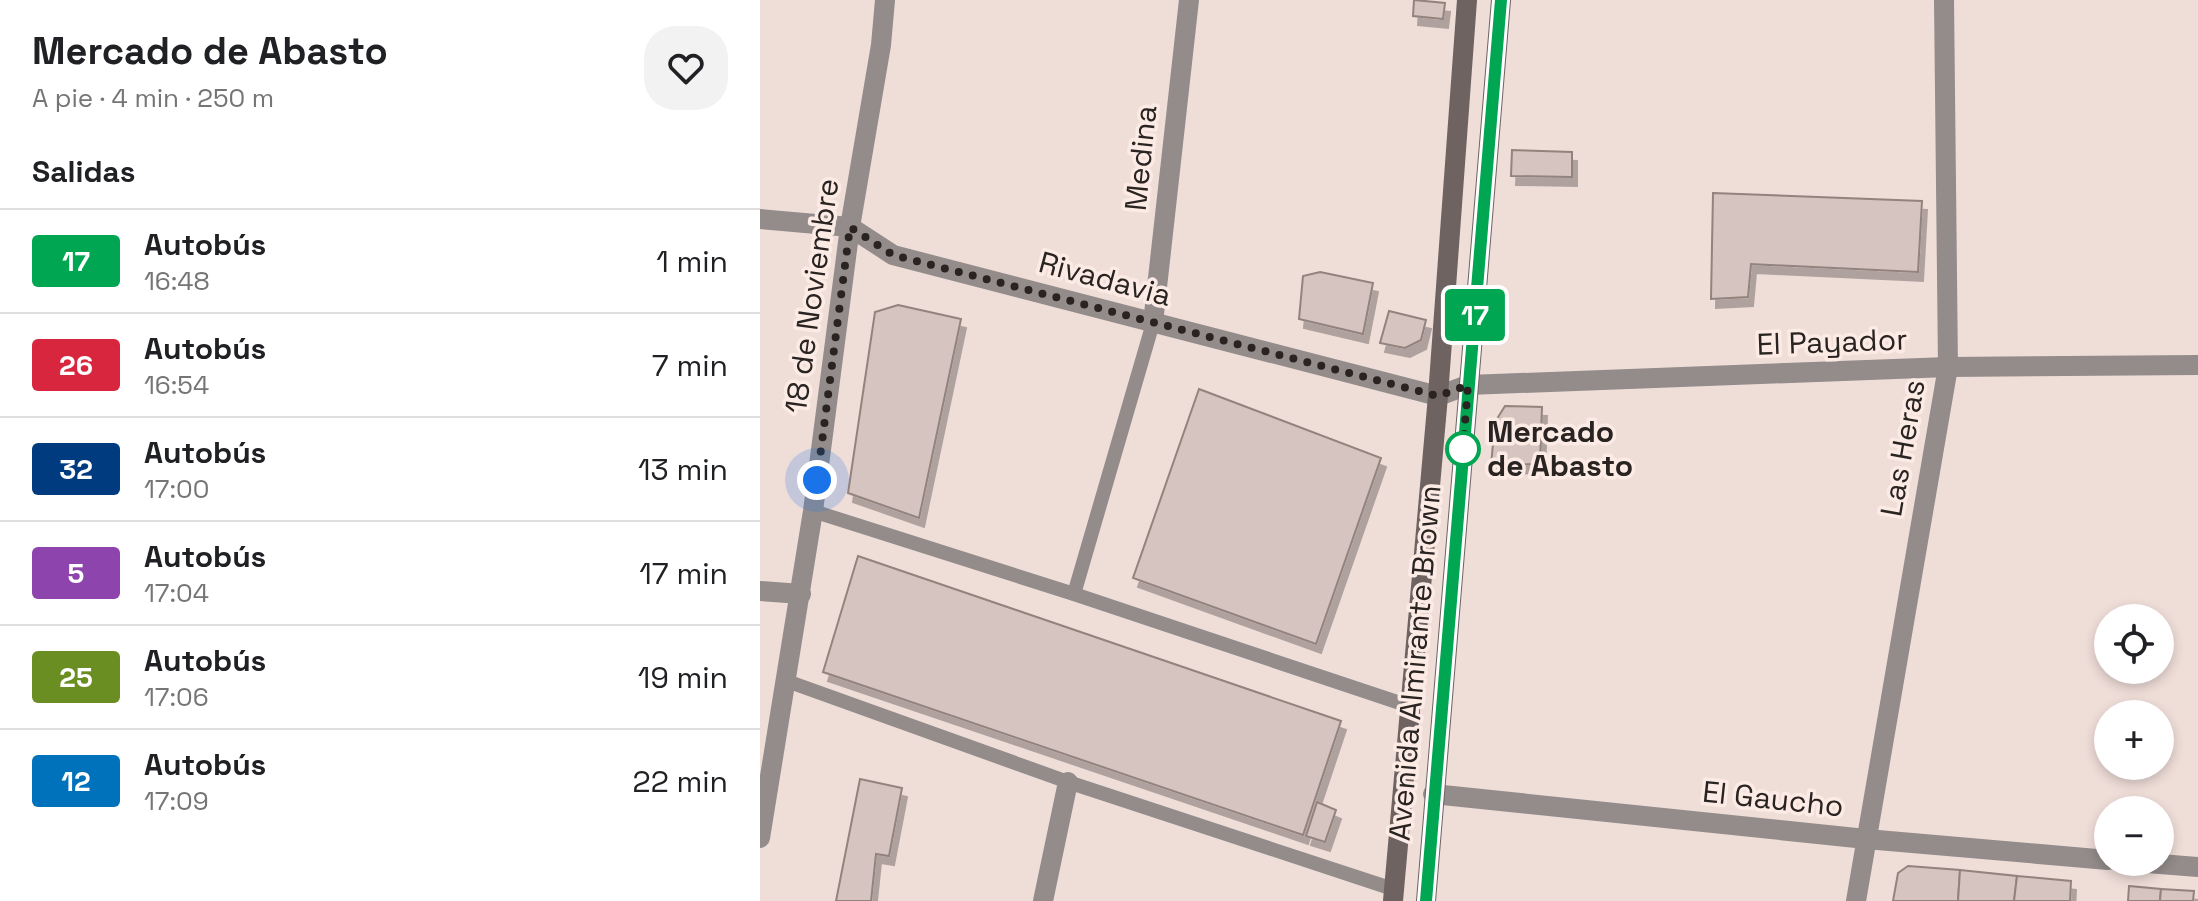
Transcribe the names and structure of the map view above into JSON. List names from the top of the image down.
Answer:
{
  "streets": {
    "main road": ["Avenida Almirante Brown"],
    "street": [
      "Medina",
      "Rivadavia",
      "18 de Noviembre",
      "El Payador",
      "Las Heras",
      "El Gaucho"
    ]
  },
  "crossings": [
    ["Medina", "Rivadavia"],
    ["Rivadavia", "18 de Noviembre"],
    ["Rivadavia", "El Payador"],
    ["Rivadavia", "Avenida Almirante Brown"],
    ["El Payador", "Las Heras"],
    ["El Payador", "Avenida Almirante Brown"],
    ["Las Heras", "El Gaucho"],
    ["Avenida Almirante Brown", "El Gaucho"]
  ],
  "places": ["Mercado de Abasto"],
  "lines": ["bus line 17"],
  "page": {
    "heading": [
      ["Mercado de Abasto", "A pie · 4 min · 250 m"],
      "Salidas"
    ],
    "on_map": "17",
    "list": [
      {
        "mark": "17",
        "name": "Autobús",
        "note": "16:48",
        "value": "1 min"
      },
      {
        "mark": "26",
        "name": "Autobús",
        "note": "16:54",
        "value": "7 min"
      },
      {
        "mark": "32",
        "name": "Autobús",
        "note": "17:00",
        "value": "13 min"
      },
      {
        "mark": "5",
        "name": "Autobús",
        "note": "17:04",
        "value": "17 min"
      },
      {
        "mark": "25",
        "name": "Autobús",
        "note": "17:06",
        "value": "19 min"
      },
      {
        "mark": "12",
        "name": "Autobús",
        "note": "17:09",
        "value": "22 min"
      }
    ],
    "map_buttons": ["+", "−"]
  }
}
